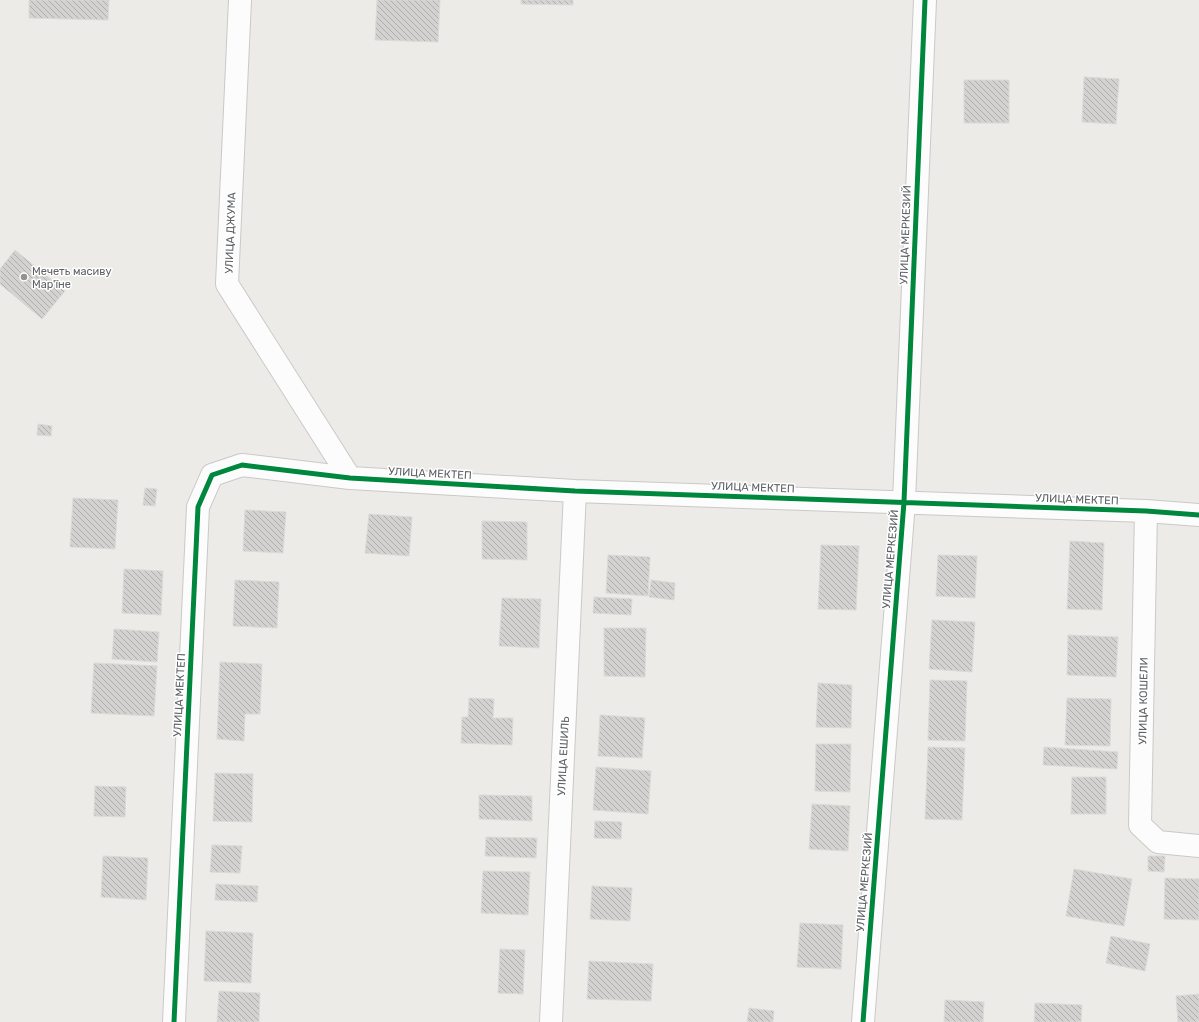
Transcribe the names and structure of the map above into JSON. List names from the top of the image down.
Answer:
{
  "streets": {
    "street": [
      "УЛИЦА ДЖУМА",
      "УЛИЦА МЕРКЕЗИЙ",
      "УЛИЦА МЕКТЕП",
      "УЛИЦА КОШЕЛИ",
      "УЛИЦА ЕШИЛЬ"
    ]
  },
  "crossings": [
    ["УЛИЦА ДЖУМА", "УЛИЦА МЕКТЕП"],
    ["УЛИЦА МЕРКЕЗИЙ", "УЛИЦА МЕКТЕП"],
    ["УЛИЦА МЕКТЕП", "УЛИЦА КОШЕЛИ"],
    ["УЛИЦА МЕКТЕП", "УЛИЦА ЕШИЛЬ"]
  ],
  "places": ["Мечеть масиву Мар'їне"]
}
